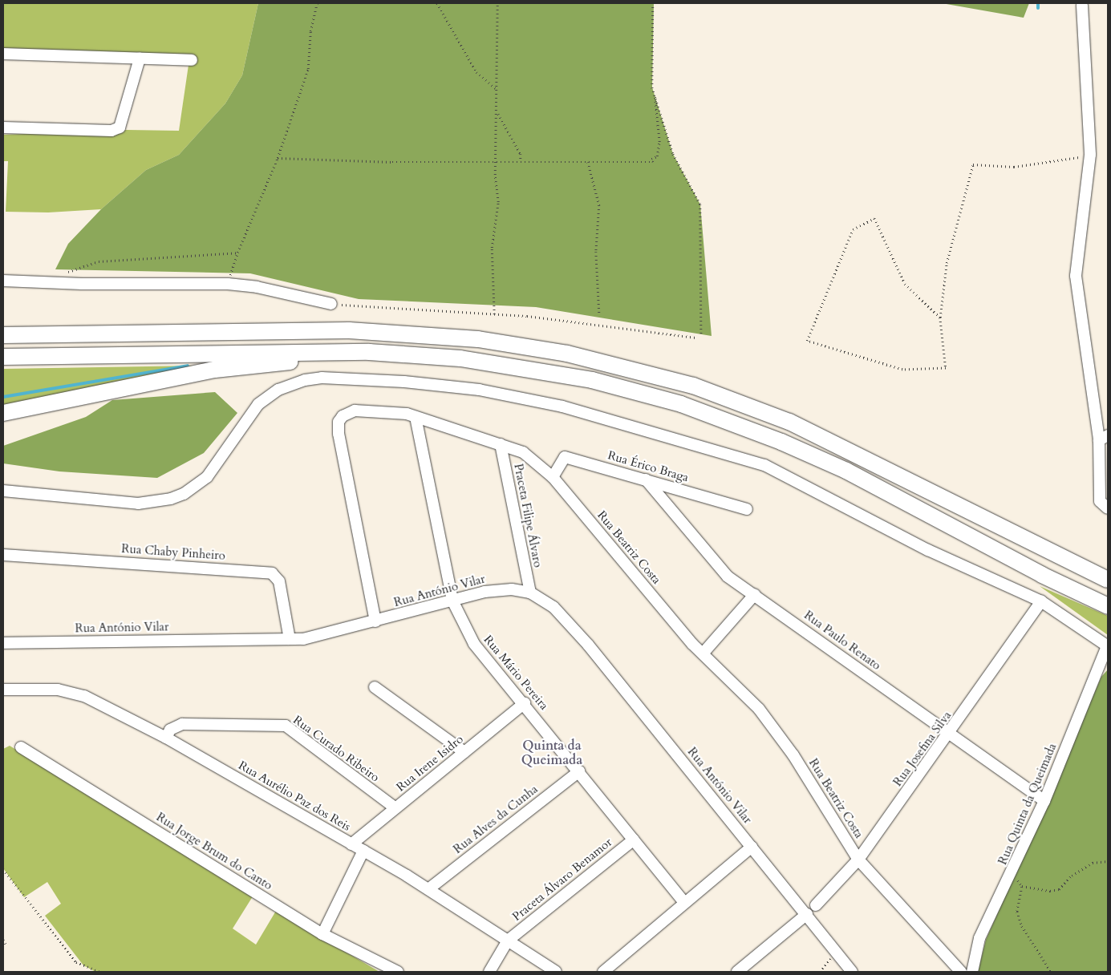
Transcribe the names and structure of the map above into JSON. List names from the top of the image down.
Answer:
{
  "streets": {
    "street": [
      "Rua Érico Braga",
      "Praceta Filipe Álvaro",
      "Rua Beatriz Costa",
      "Rua Chaby Pinheiro",
      "Rua António Vilar",
      "Rua Paulo Renato",
      "Rua Mário Pereira",
      "Rua Curado Ribeiro",
      "Rua Josefina Silva",
      "Rua Irene Isidro",
      "Rua Aurélio Paz dos Reis",
      "Rua Quinta da Queimada",
      "Rua Alves da Cunha",
      "Rua Jorge Brum do Canto",
      "Praceta Álvaro Benamor"
    ]
  },
  "crossings": [
    ["Rua Érico Braga", "Rua Beatriz Costa"],
    ["Rua Érico Braga", "Rua Paulo Renato"],
    ["Praceta Filipe Álvaro", "Rua Beatriz Costa"],
    ["Praceta Filipe Álvaro", "Rua António Vilar"],
    ["Rua Beatriz Costa", "Rua António Vilar"],
    ["Rua Beatriz Costa", "Rua Mário Pereira"],
    ["Rua Beatriz Costa", "Rua Josefina Silva"],
    ["Rua Chaby Pinheiro", "Rua António Vilar"],
    ["Rua António Vilar", "Rua Mário Pereira"],
    ["Rua Paulo Renato", "Rua Josefina Silva"],
    ["Rua Paulo Renato", "Rua Quinta da Queimada"],
    ["Rua Mário Pereira", "Rua Irene Isidro"],
    ["Rua Mário Pereira", "Rua Alves da Cunha"],
    ["Rua Mário Pereira", "Praceta Álvaro Benamor"],
    ["Rua Curado Ribeiro", "Rua Irene Isidro"],
    ["Rua Curado Ribeiro", "Rua Aurélio Paz dos Reis"],
    ["Rua Irene Isidro", "Rua Aurélio Paz dos Reis"],
    ["Rua Aurélio Paz dos Reis", "Rua Alves da Cunha"],
    ["Rua Aurélio Paz dos Reis", "Praceta Álvaro Benamor"]
  ],
  "districts": ["Quinta da Queimada"]
}
